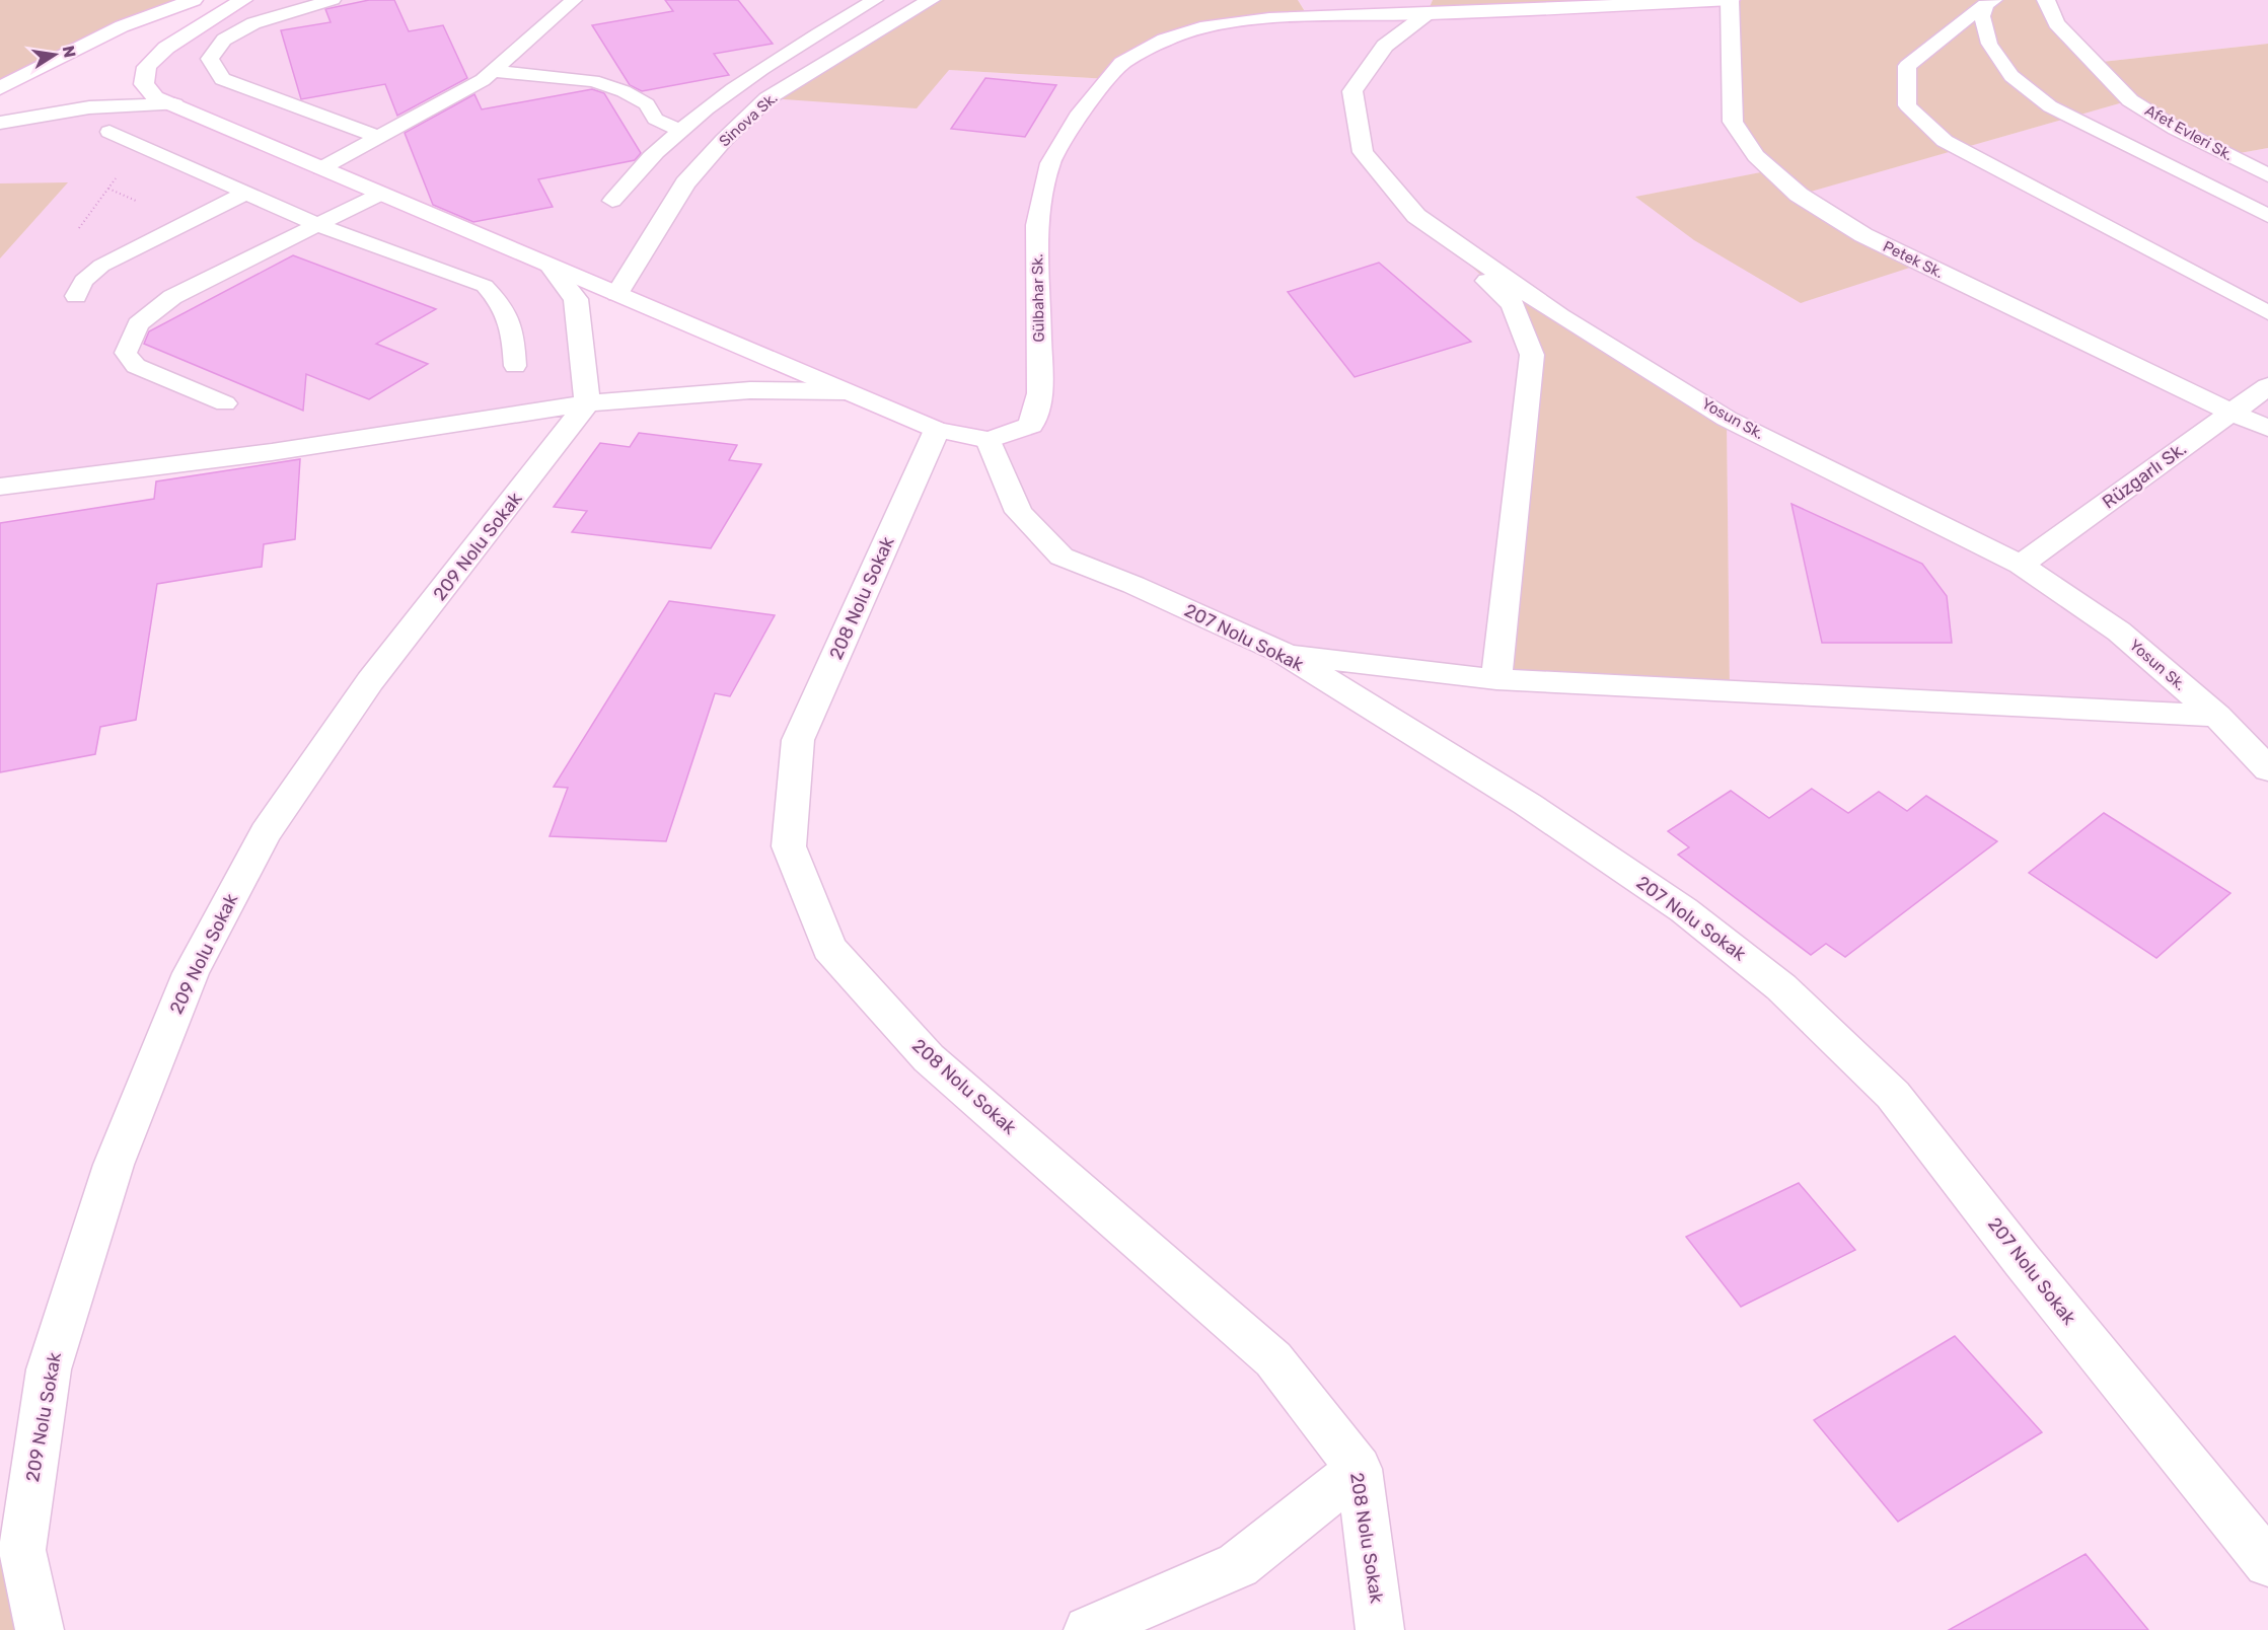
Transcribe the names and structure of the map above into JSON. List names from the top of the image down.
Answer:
{
  "streets": {
    "street": [
      "Sinova Sk.",
      "Afet Evleri Sk.",
      "Petek Sk.",
      "Gülbahar Sk.",
      "Yosun Sk.",
      "Rüzgarlı Sk.",
      "209 Nolu Sokak",
      "208 Nolu Sokak",
      "207 Nolu Sokak"
    ]
  },
  "crossings": [
    ["Sinova Sk.", "Gülbahar Sk."],
    ["Petek Sk.", "Rüzgarlı Sk."],
    ["Gülbahar Sk.", "Yosun Sk."],
    ["Gülbahar Sk.", "208 Nolu Sokak"],
    ["Gülbahar Sk.", "207 Nolu Sokak"],
    ["Yosun Sk.", "Rüzgarlı Sk."]
  ],
  "north": "right"
}
